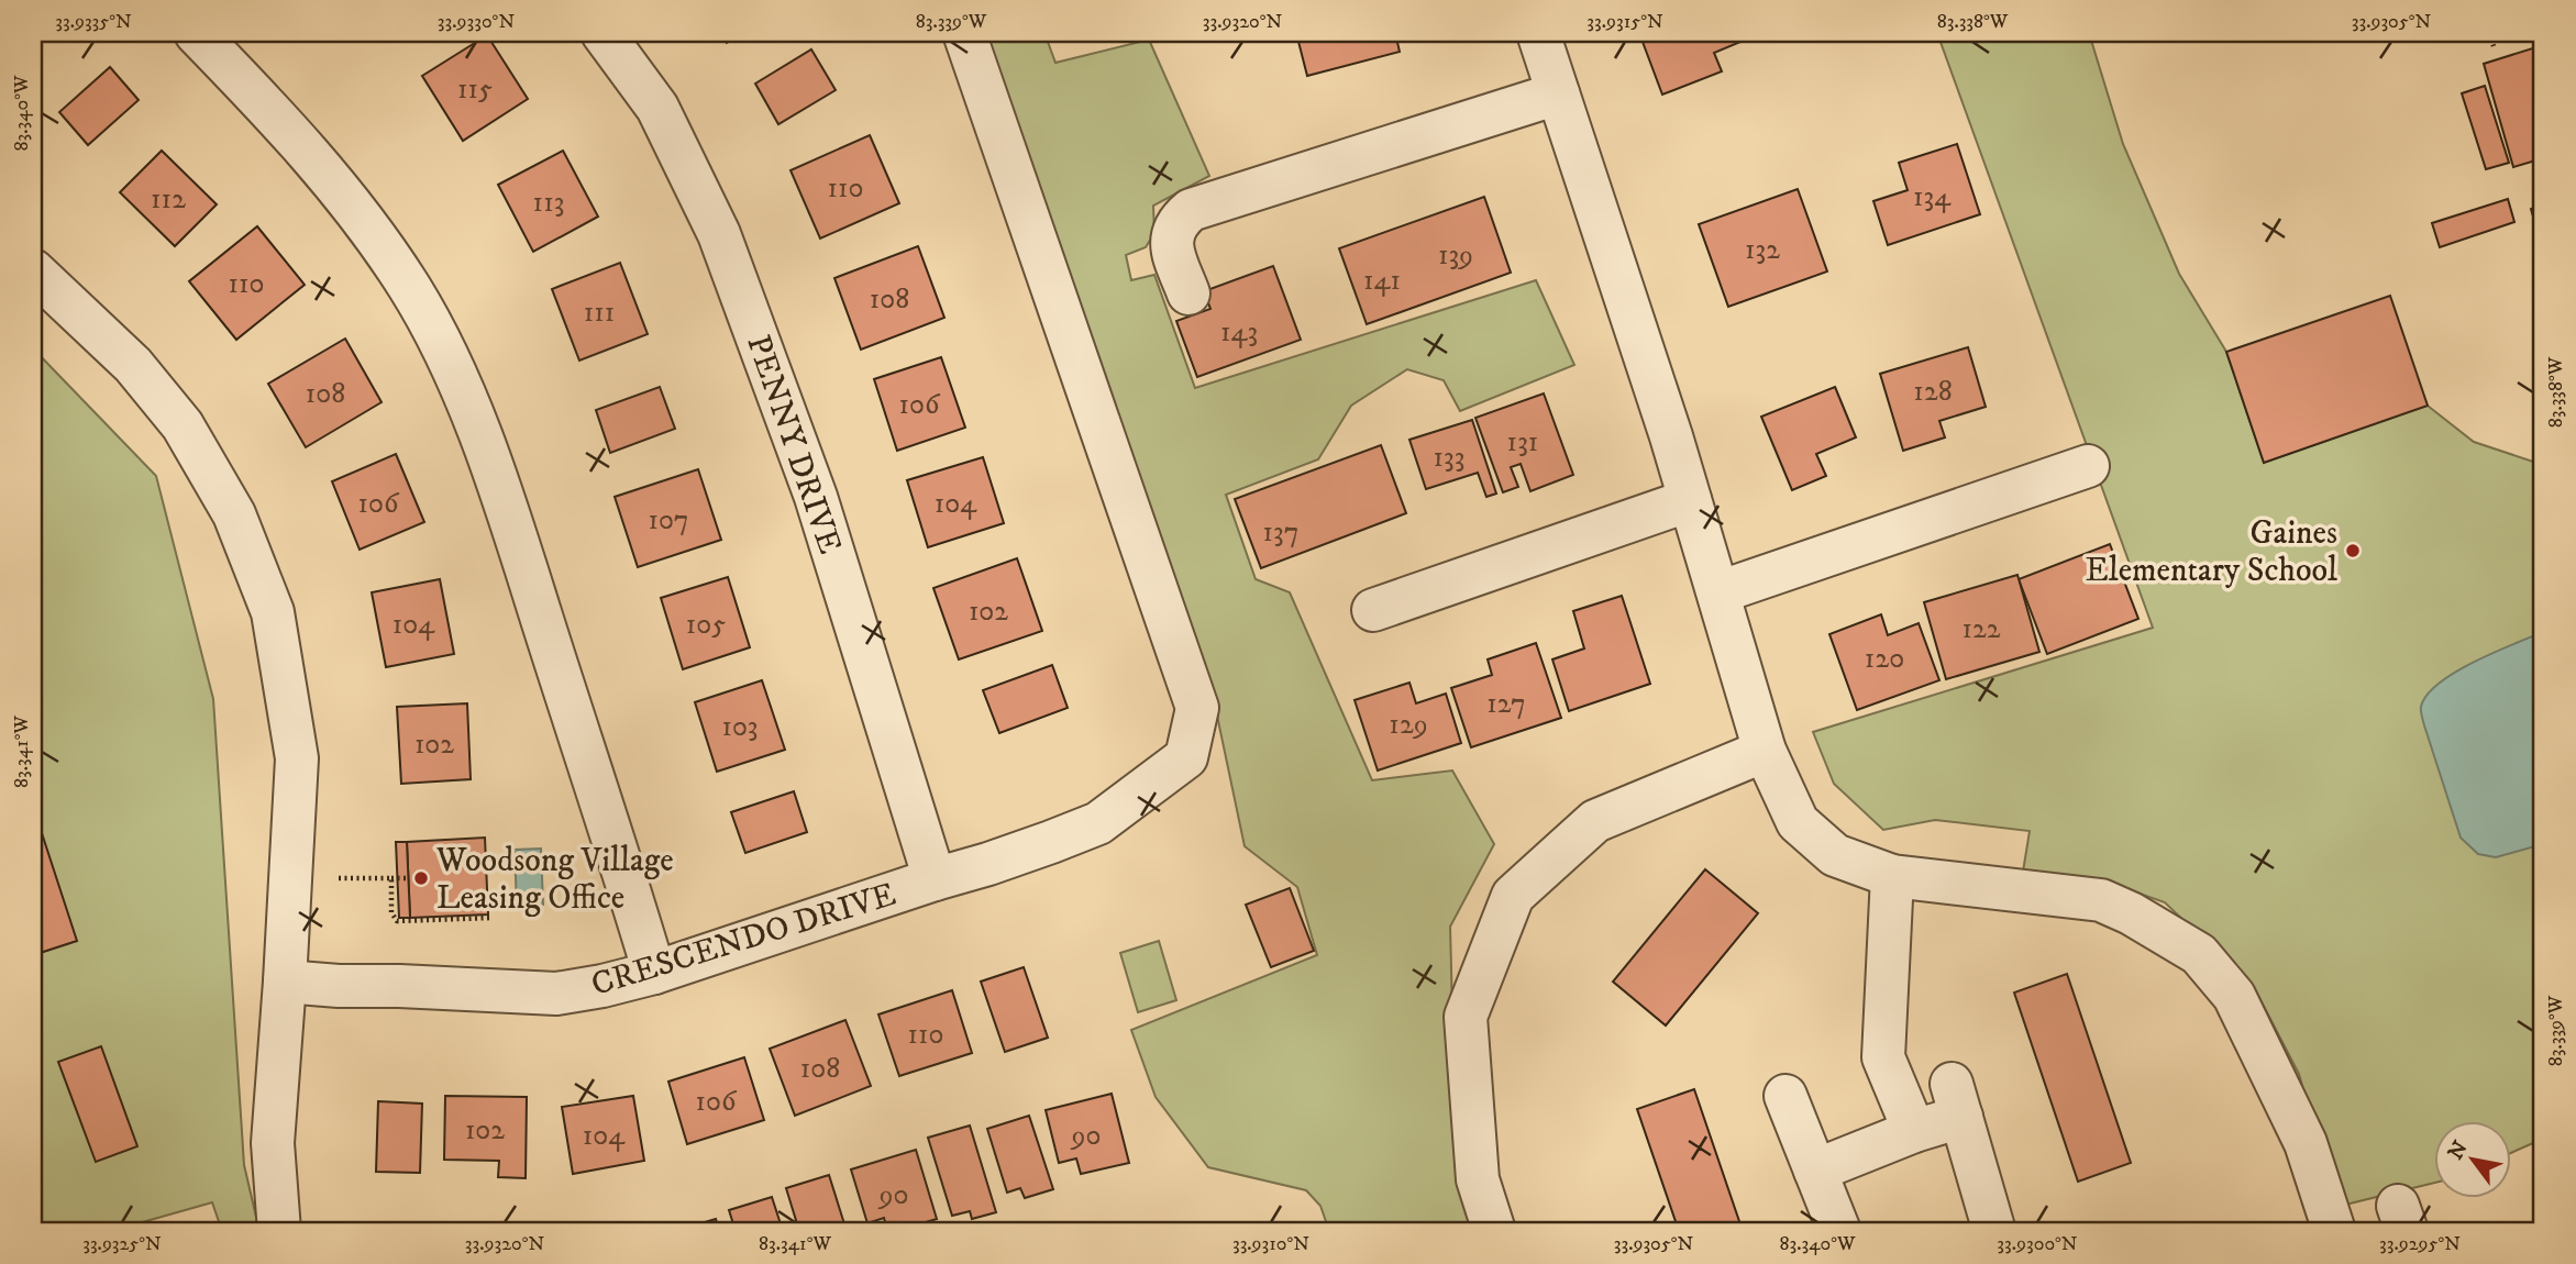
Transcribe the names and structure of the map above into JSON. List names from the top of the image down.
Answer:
{
  "streets": {
    "street": ["PENNY DRIVE", "CRESCENDO DRIVE"]
  },
  "crossings": [
    ["PENNY DRIVE", "CRESCENDO DRIVE"]
  ],
  "places": ["Gaines Elementary School", "Woodsong Village Leasing Office"],
  "house_numbers": [
    "115",
    "110",
    "134",
    "112",
    "113",
    "132",
    "139",
    "141",
    "110",
    "108",
    "111",
    "143",
    "128",
    "108",
    "106",
    "131",
    "133",
    "106",
    "104",
    "107",
    "137",
    "102",
    "104",
    "105",
    "122",
    "120",
    "127",
    "129",
    "103",
    "102",
    "110",
    "108",
    "106",
    "102",
    "104",
    "90",
    "90"
  ],
  "north": "top left",
  "coordinates": [
    "33.9335°N",
    "33.9330°N",
    "83.339°W",
    "33.9320°N",
    "33.9315°N",
    "83.338°W",
    "33.9305°N",
    "83.340°W",
    "83.341°W",
    "33.9325°N",
    "33.9310°N",
    "33.9300°N",
    "33.9295°N"
  ]
}
